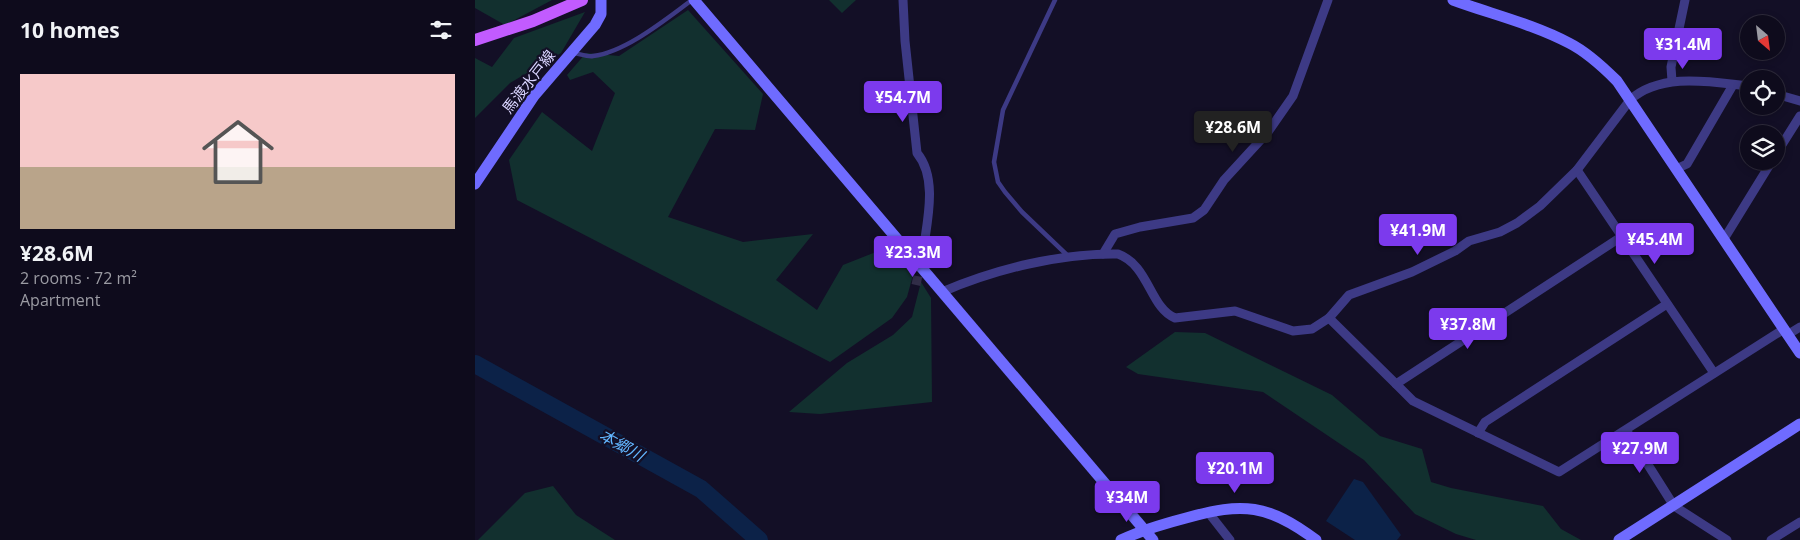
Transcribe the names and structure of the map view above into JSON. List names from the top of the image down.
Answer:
{
  "streets": {
    "street": ["馬渡水戸線"]
  },
  "water": ["本郷川"],
  "north": "bottom right",
  "page": {
    "heading": "10 homes",
    "price": [
      "¥31.4M",
      "¥54.7M",
      "¥28.6M",
      "¥41.9M",
      "¥45.4M",
      "¥23.3M",
      "¥37.8M",
      "¥27.9M",
      "¥20.1M",
      "¥34M"
    ],
    "list": [
      {
        "name": "¥28.6M",
        "note": "2 rooms · 72 m² · Apartment"
      }
    ]
  }
}
